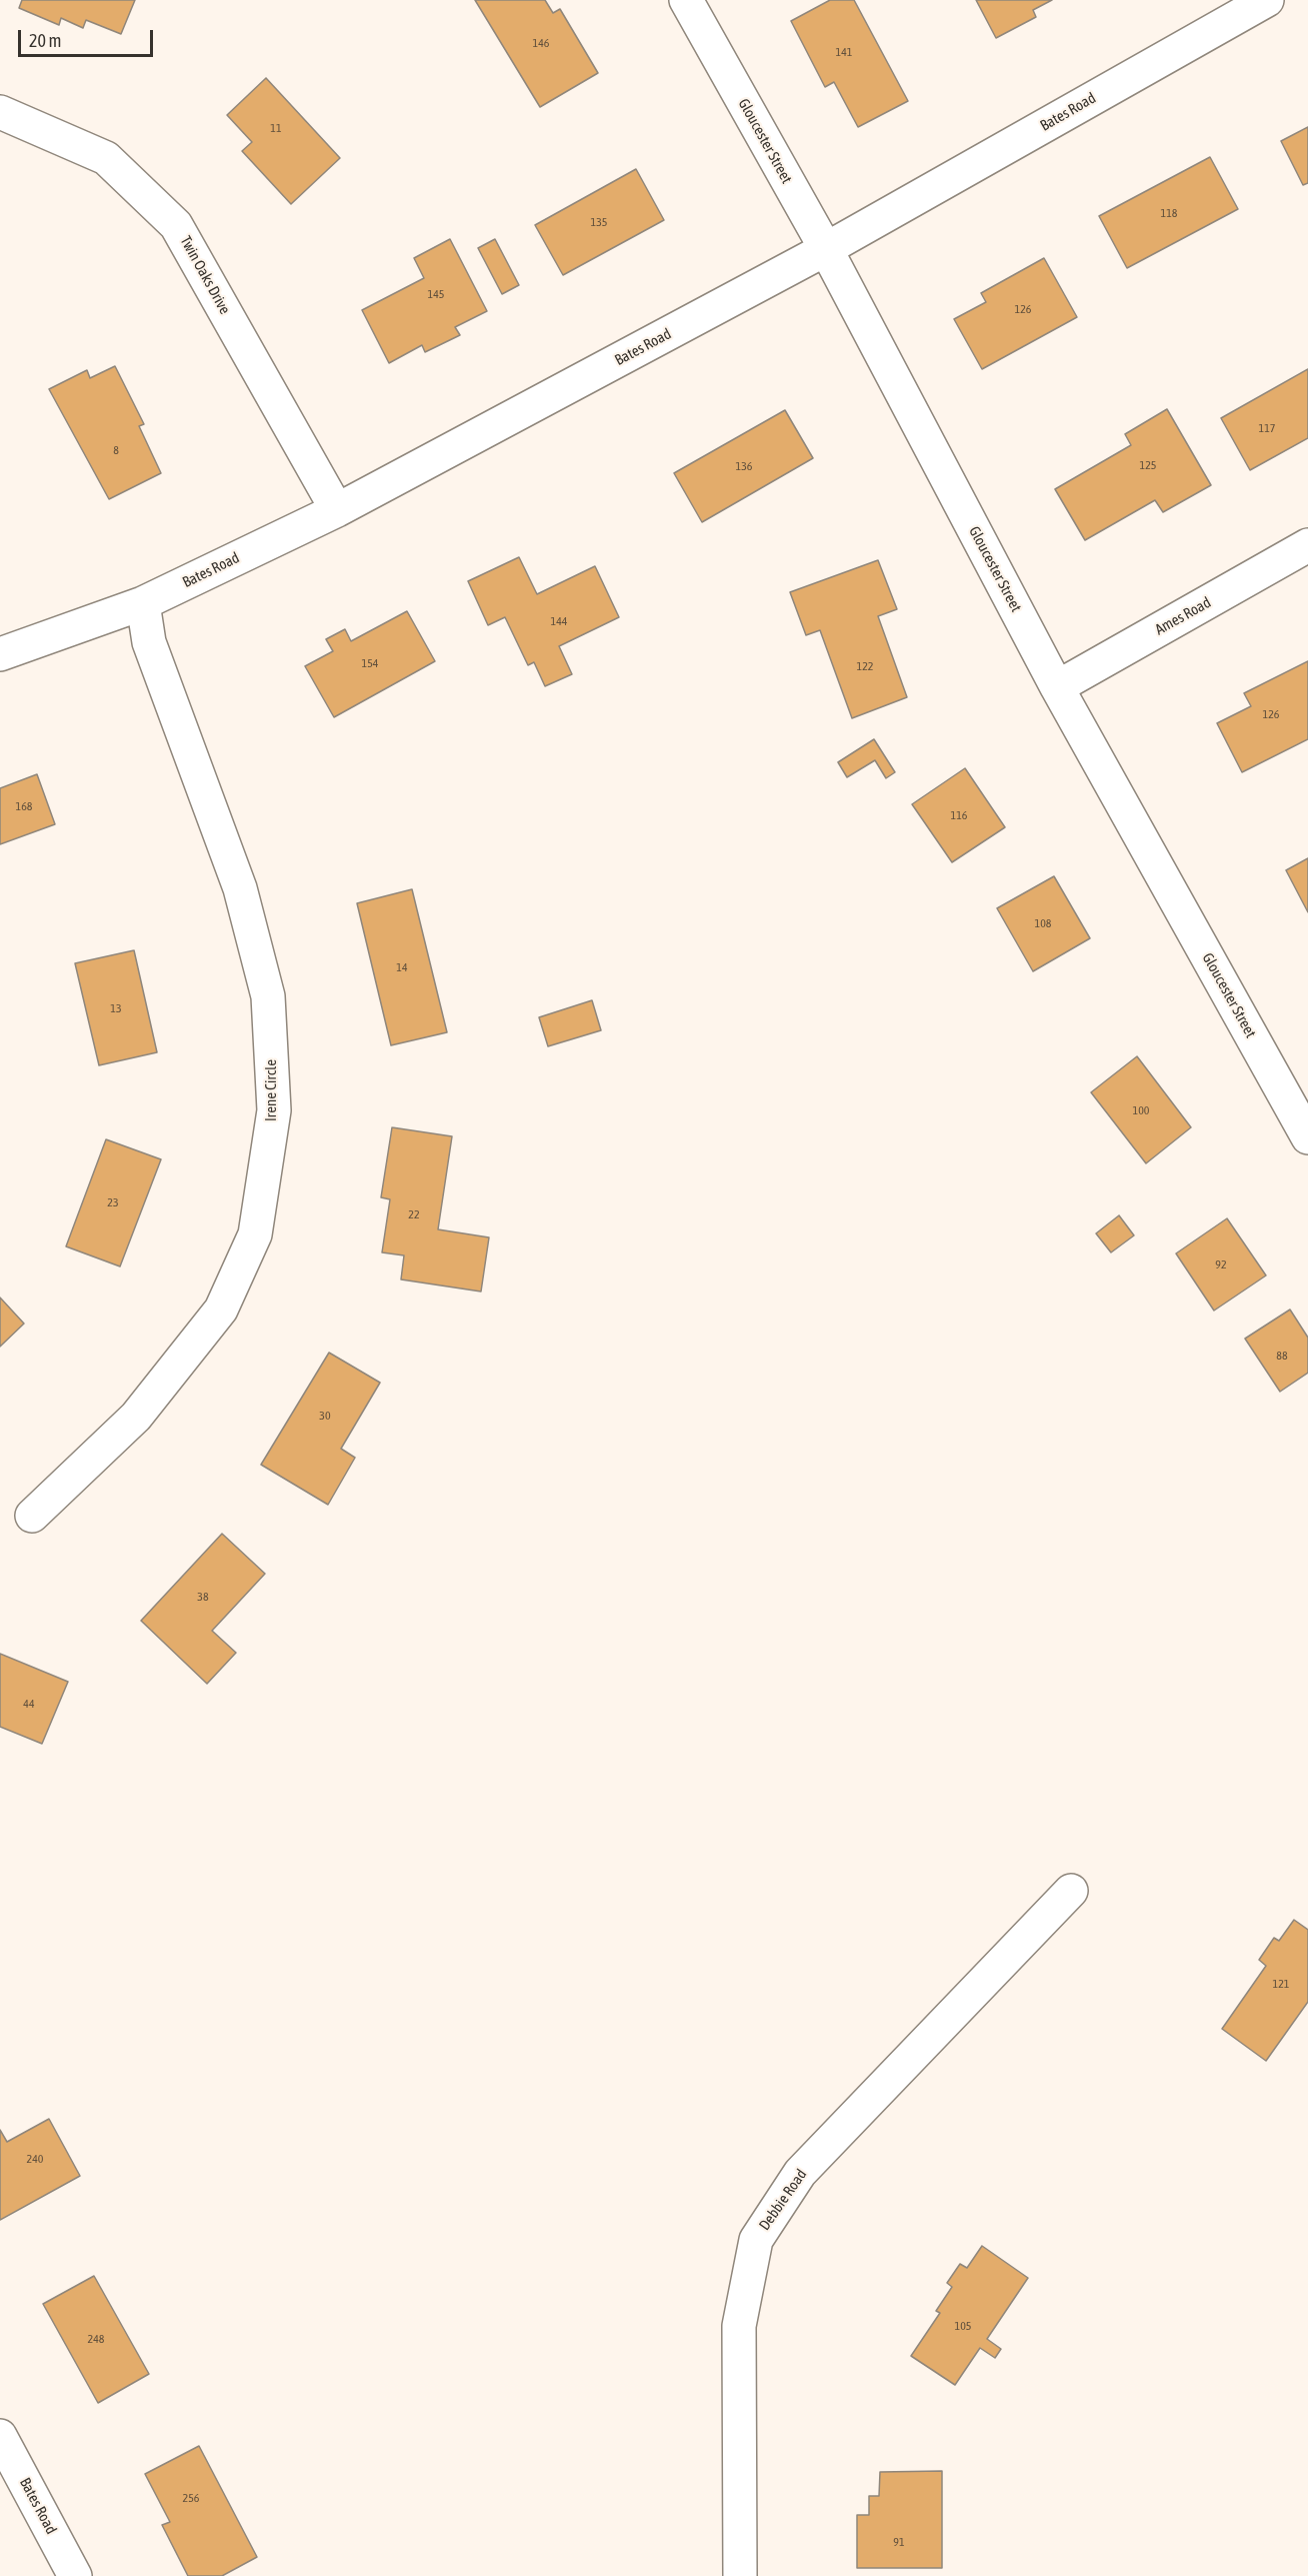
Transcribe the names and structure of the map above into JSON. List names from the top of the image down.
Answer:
{
  "streets": {
    "street": [
      "Bates Road",
      "Gloucester Street",
      "Twin Oaks Drive",
      "Ames Road",
      "Irene Circle",
      "Debbie Road"
    ]
  },
  "crossings": [
    ["Bates Road", "Gloucester Street"],
    ["Bates Road", "Twin Oaks Drive"],
    ["Bates Road", "Irene Circle"],
    ["Gloucester Street", "Ames Road"]
  ],
  "house_numbers": [
    "146",
    "141",
    "11",
    "118",
    "135",
    "145",
    "126",
    "117",
    "8",
    "125",
    "136",
    "144",
    "154",
    "122",
    "126",
    "168",
    "116",
    "108",
    "14",
    "13",
    "100",
    "23",
    "22",
    "92",
    "88",
    "30",
    "38",
    "44",
    "121",
    "240",
    "105",
    "248",
    "256",
    "91"
  ],
  "scale_bar": "20 m"
}
